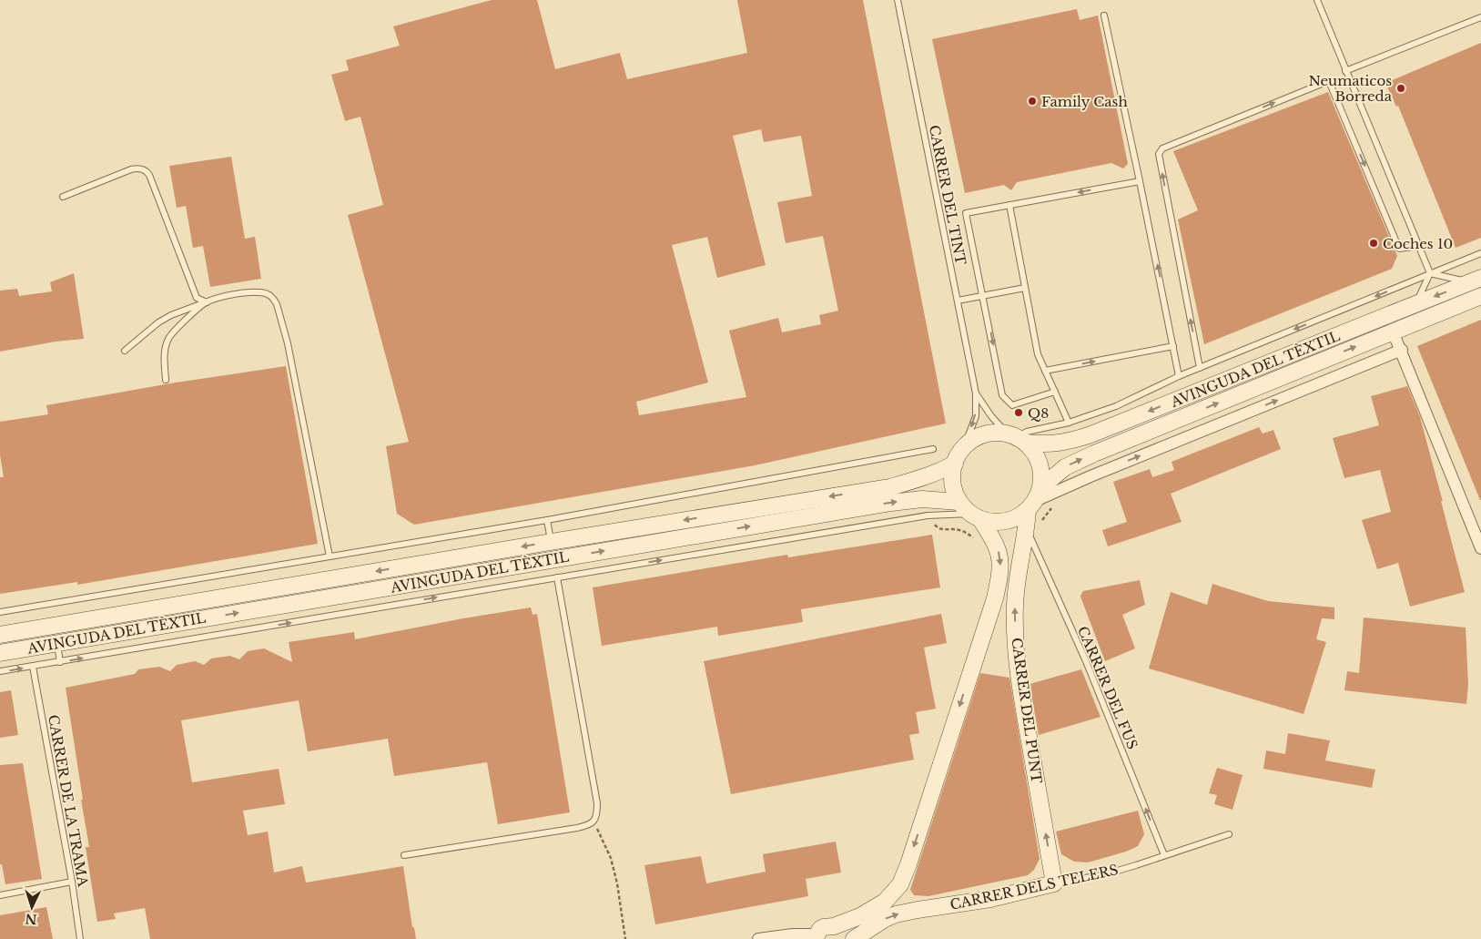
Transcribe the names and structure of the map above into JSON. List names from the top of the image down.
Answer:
{
  "streets": {
    "street": ["AVINGUDA DEL TÈXTIL", "CARRER DEL PUNT", "CARRER DELS TELERS"],
    "lane": ["CARRER DEL TINT", "CARRER DEL FUS", "CARRER DE LA TRAMA"]
  },
  "crossings": [
    ["AVINGUDA DEL TÈXTIL", "CARRER DEL PUNT"],
    ["CARRER DEL FUS", "CARRER DEL PUNT"],
    ["CARRER DEL FUS", "CARRER DELS TELERS"],
    ["CARRER DEL PUNT", "CARRER DELS TELERS"]
  ],
  "one_way": ["CARRER DEL FUS"],
  "places": [
    "Neumaticos Borreda",
    "Family Cash",
    "Coches 10",
    "Q8"
  ],
  "north": "bottom"
}
